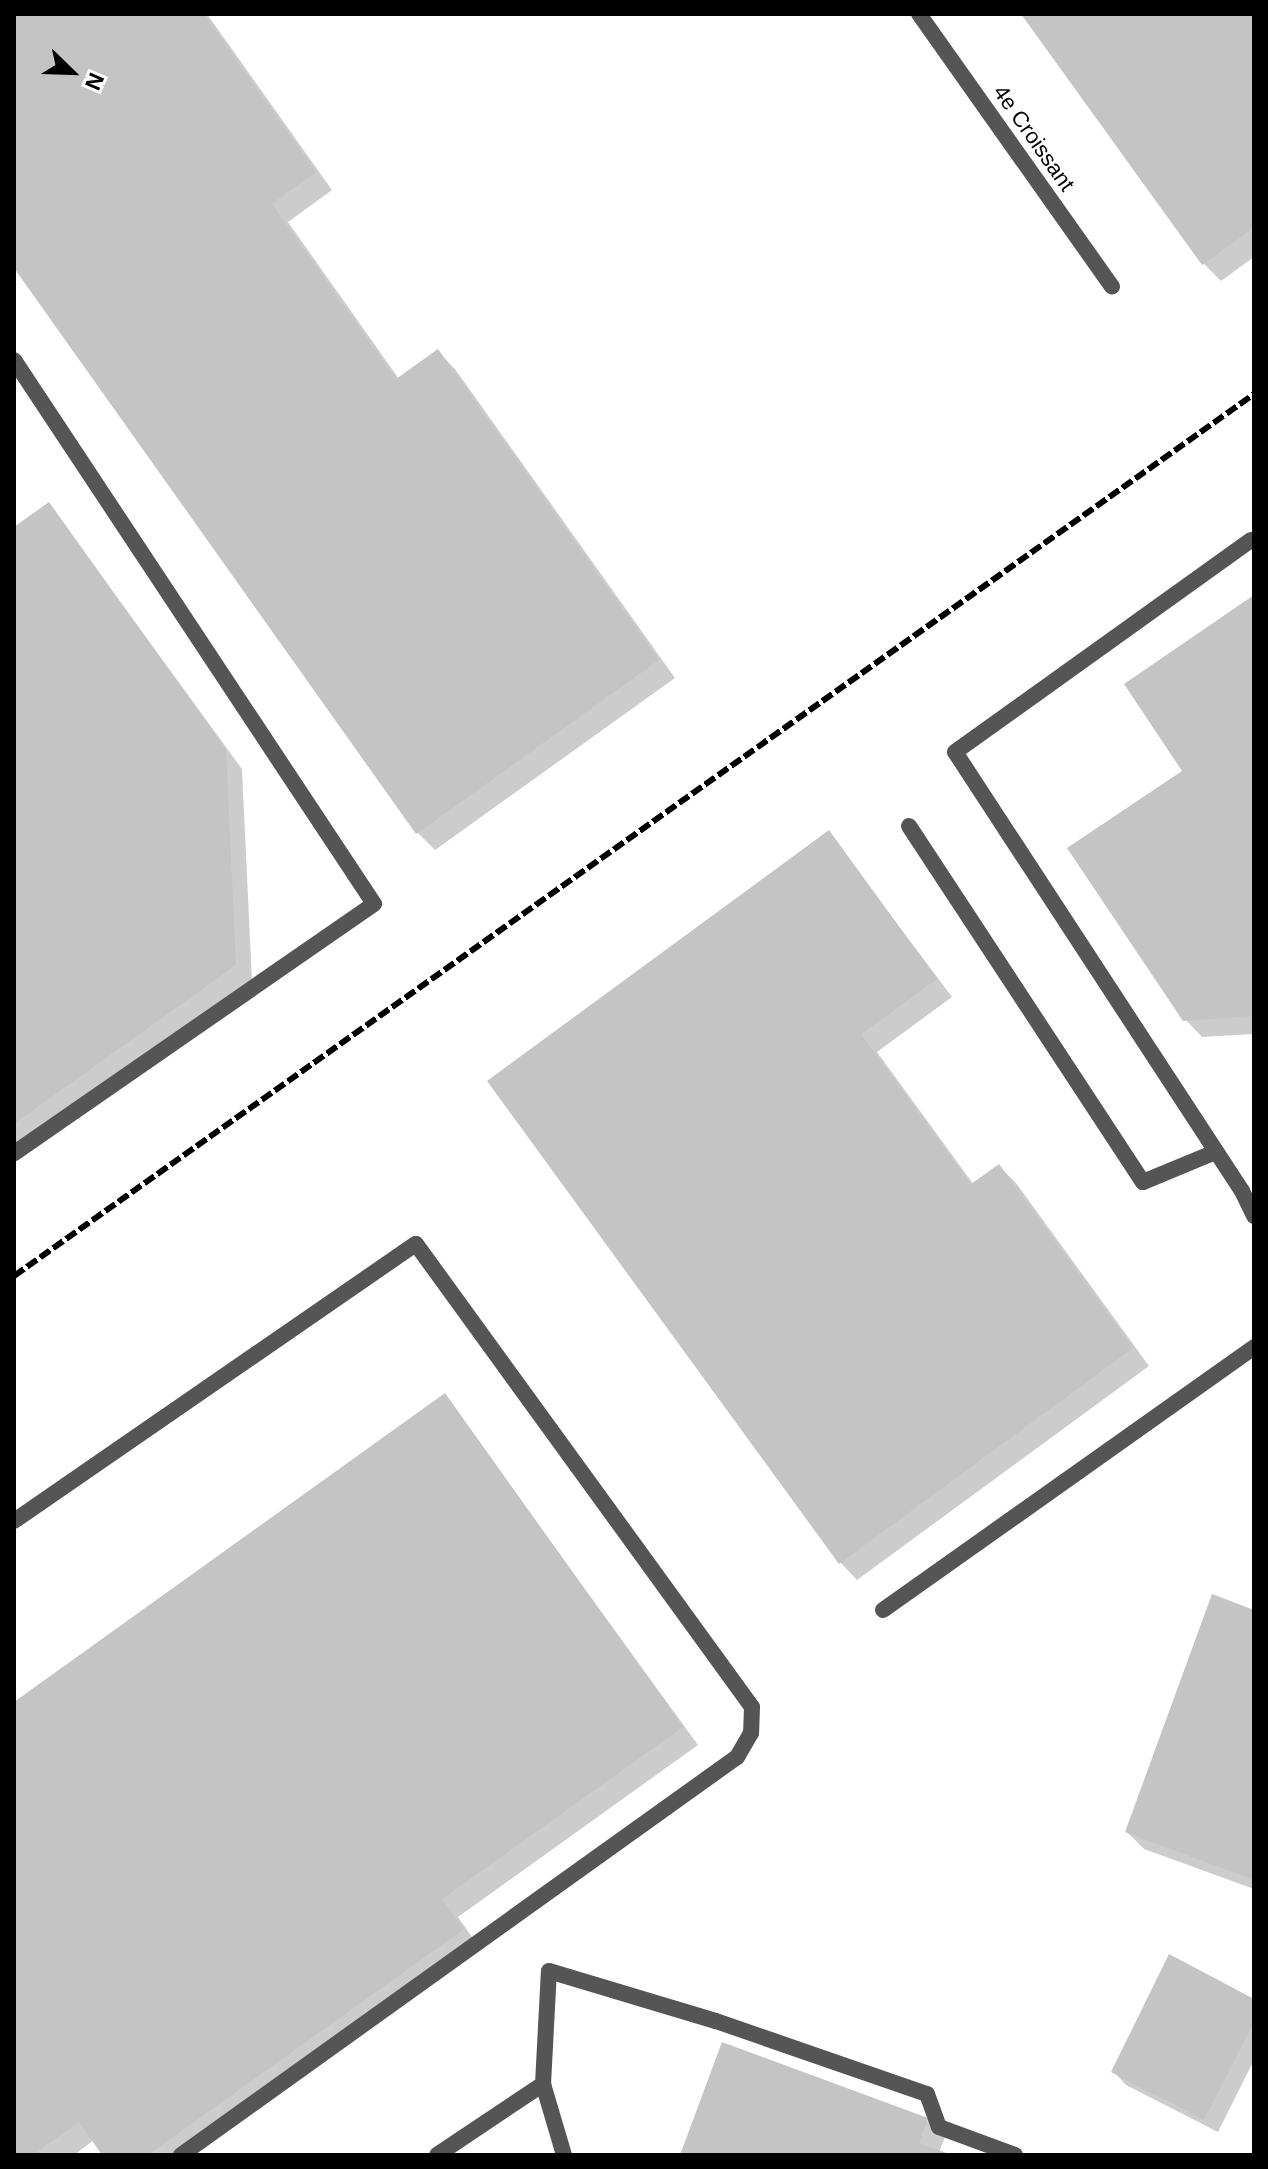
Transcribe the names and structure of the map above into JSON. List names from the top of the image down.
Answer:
{
  "streets": {
    "street": ["4e Croissant"]
  },
  "north": "bottom right"
}
